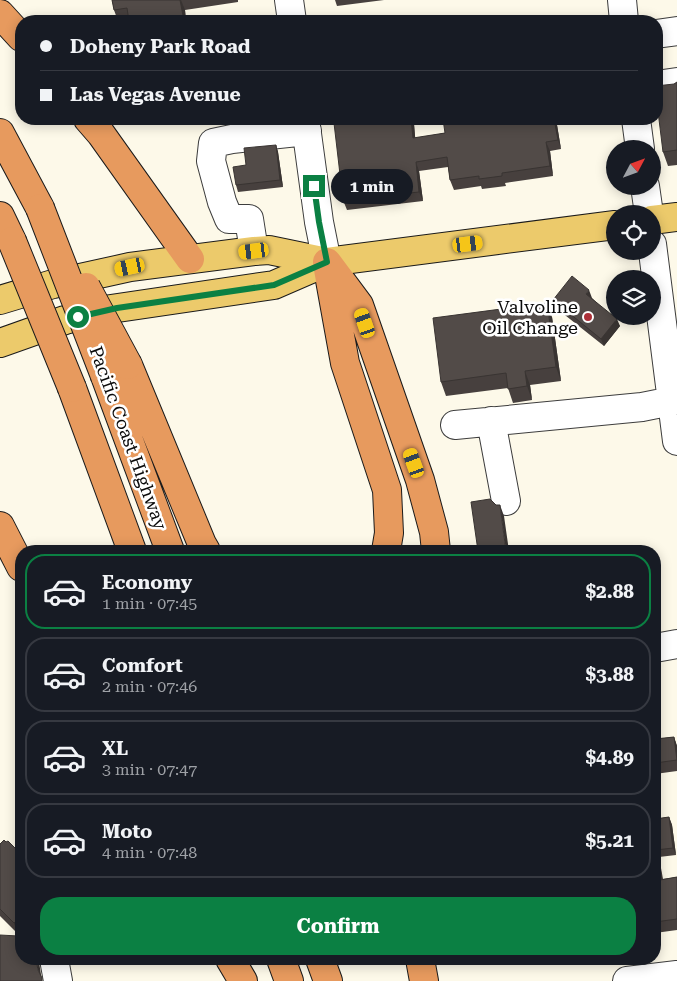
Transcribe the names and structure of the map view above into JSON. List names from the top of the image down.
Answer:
{
  "streets": {
    "highway": ["Pacific Coast Highway"]
  },
  "places": ["Valvoline Oil Change"],
  "north": "top right",
  "page": {
    "banner": ["Doheny Park Road", "Las Vegas Avenue"],
    "bubble": "1 min",
    "list": [
      {
        "name": "Economy",
        "note": "1 min · 07:45",
        "value": "$2.88"
      },
      {
        "name": "Comfort",
        "note": "2 min · 07:46",
        "value": "$3.88"
      },
      {
        "name": "XL",
        "note": "3 min · 07:47",
        "value": "$4.89"
      },
      {
        "name": "Moto",
        "note": "4 min · 07:48",
        "value": "$5.21"
      }
    ],
    "buttons": "Confirm"
  }
}
